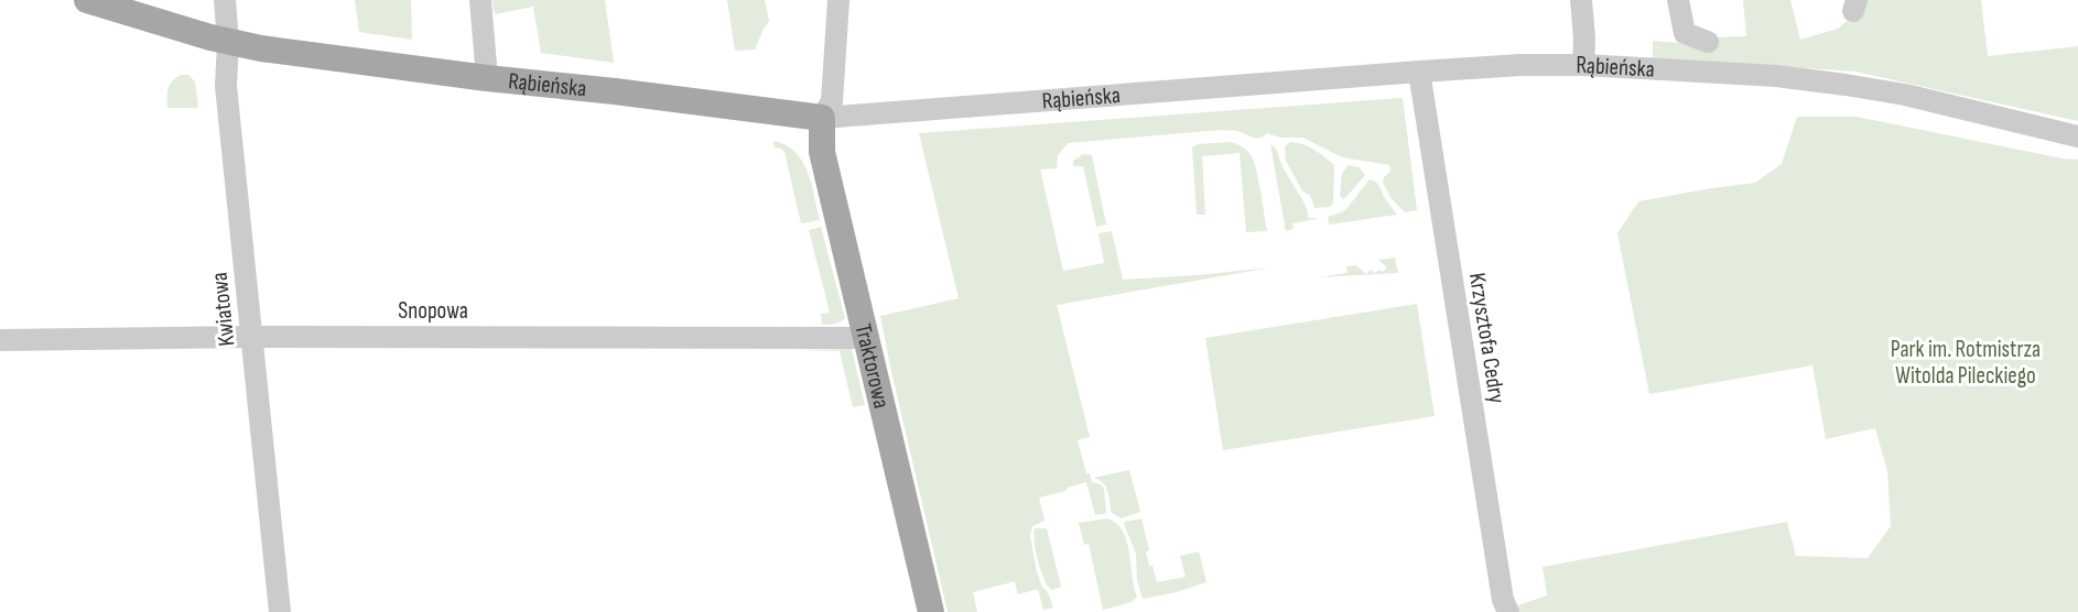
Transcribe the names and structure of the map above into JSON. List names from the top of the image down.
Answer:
{
  "streets": {
    "main road": ["Rąbieńska", "Traktorowa"],
    "street": ["Kwiatowa", "Snopowa", "Krzysztofa Cedry"]
  },
  "crossings": [
    ["Rąbieńska", "Kwiatowa"],
    ["Rąbieńska", "Krzysztofa Cedry"],
    ["Rąbieńska", "Traktorowa"],
    ["Kwiatowa", "Snopowa"],
    ["Snopowa", "Traktorowa"]
  ],
  "parks": ["Park im. Rotmistrza Witolda Pileckiego"]
}
